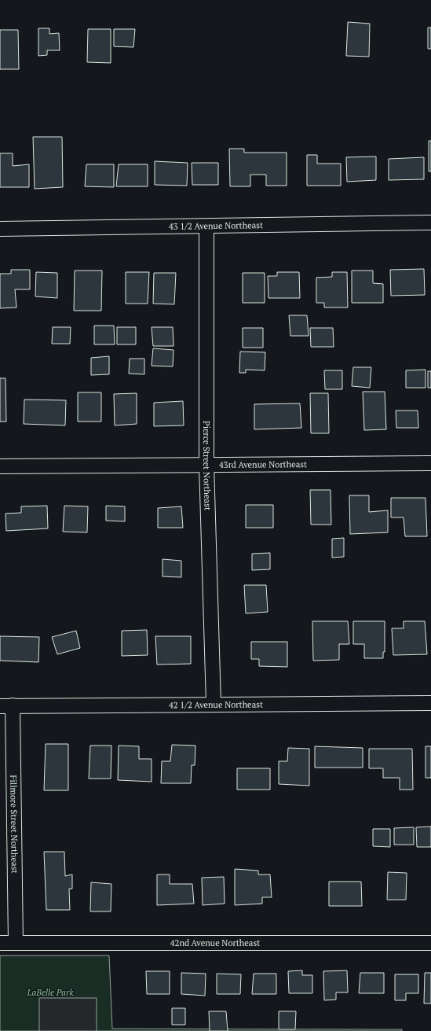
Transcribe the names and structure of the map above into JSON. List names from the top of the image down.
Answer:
{
  "streets": {
    "street": [
      "43 1/2 Avenue Northeast",
      "43rd Avenue Northeast",
      "Pierce Street Northeast",
      "42 1/2 Avenue Northeast",
      "Fillmore Street Northeast",
      "42nd Avenue Northeast"
    ]
  },
  "crossings": [
    ["43 1/2 Avenue Northeast", "Pierce Street Northeast"],
    ["43rd Avenue Northeast", "Pierce Street Northeast"],
    ["Pierce Street Northeast", "42 1/2 Avenue Northeast"],
    ["42 1/2 Avenue Northeast", "Fillmore Street Northeast"],
    ["Fillmore Street Northeast", "42nd Avenue Northeast"]
  ],
  "parks": ["LaBelle Park"]
}
